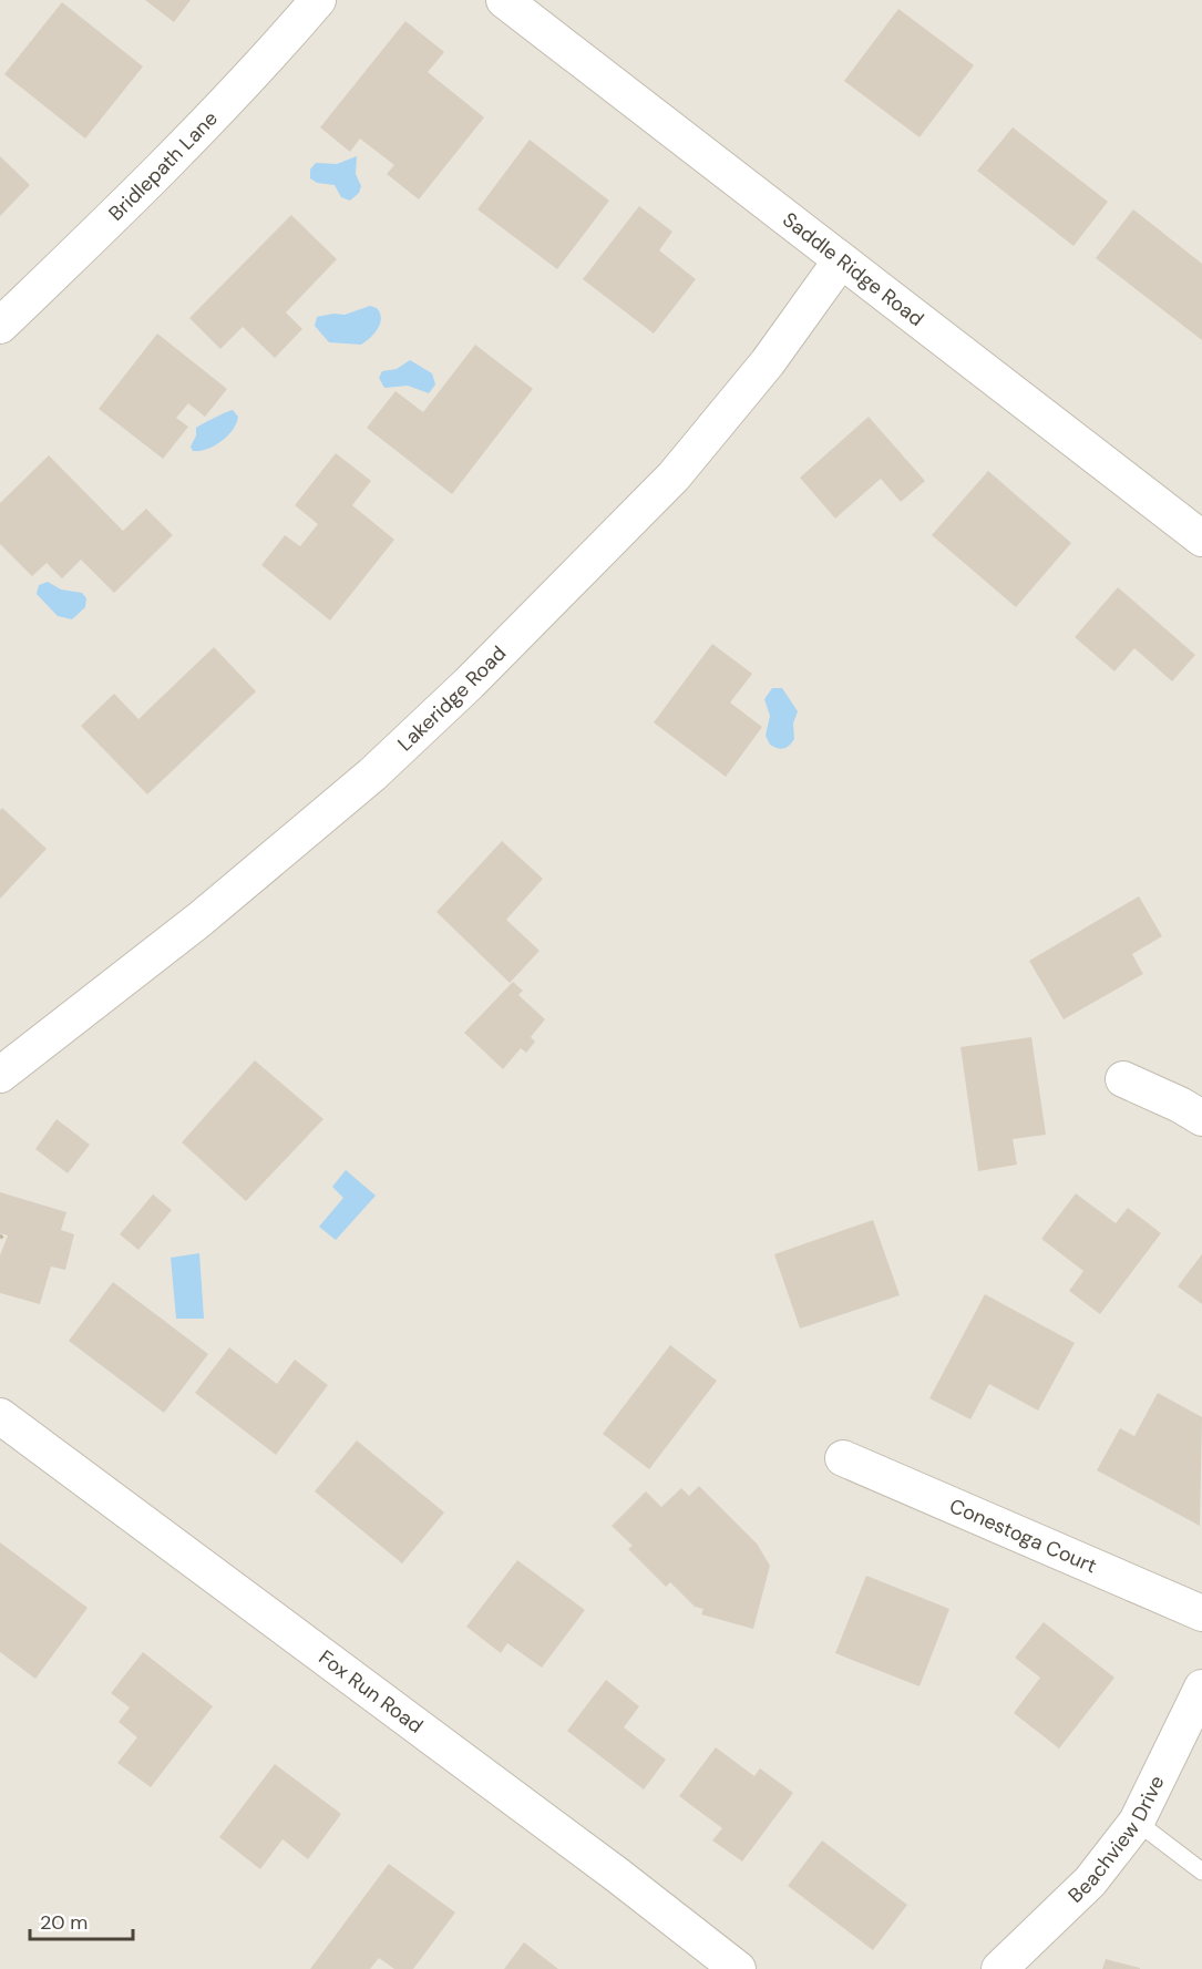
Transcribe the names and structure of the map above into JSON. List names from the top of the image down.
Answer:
{
  "streets": {
    "street": [
      "Bridlepath Lane",
      "Saddle Ridge Road",
      "Lakeridge Road",
      "Conestoga Court",
      "Fox Run Road",
      "Beachview Drive"
    ]
  },
  "crossings": [
    ["Saddle Ridge Road", "Lakeridge Road"]
  ],
  "scale_bar": "20 m"
}
